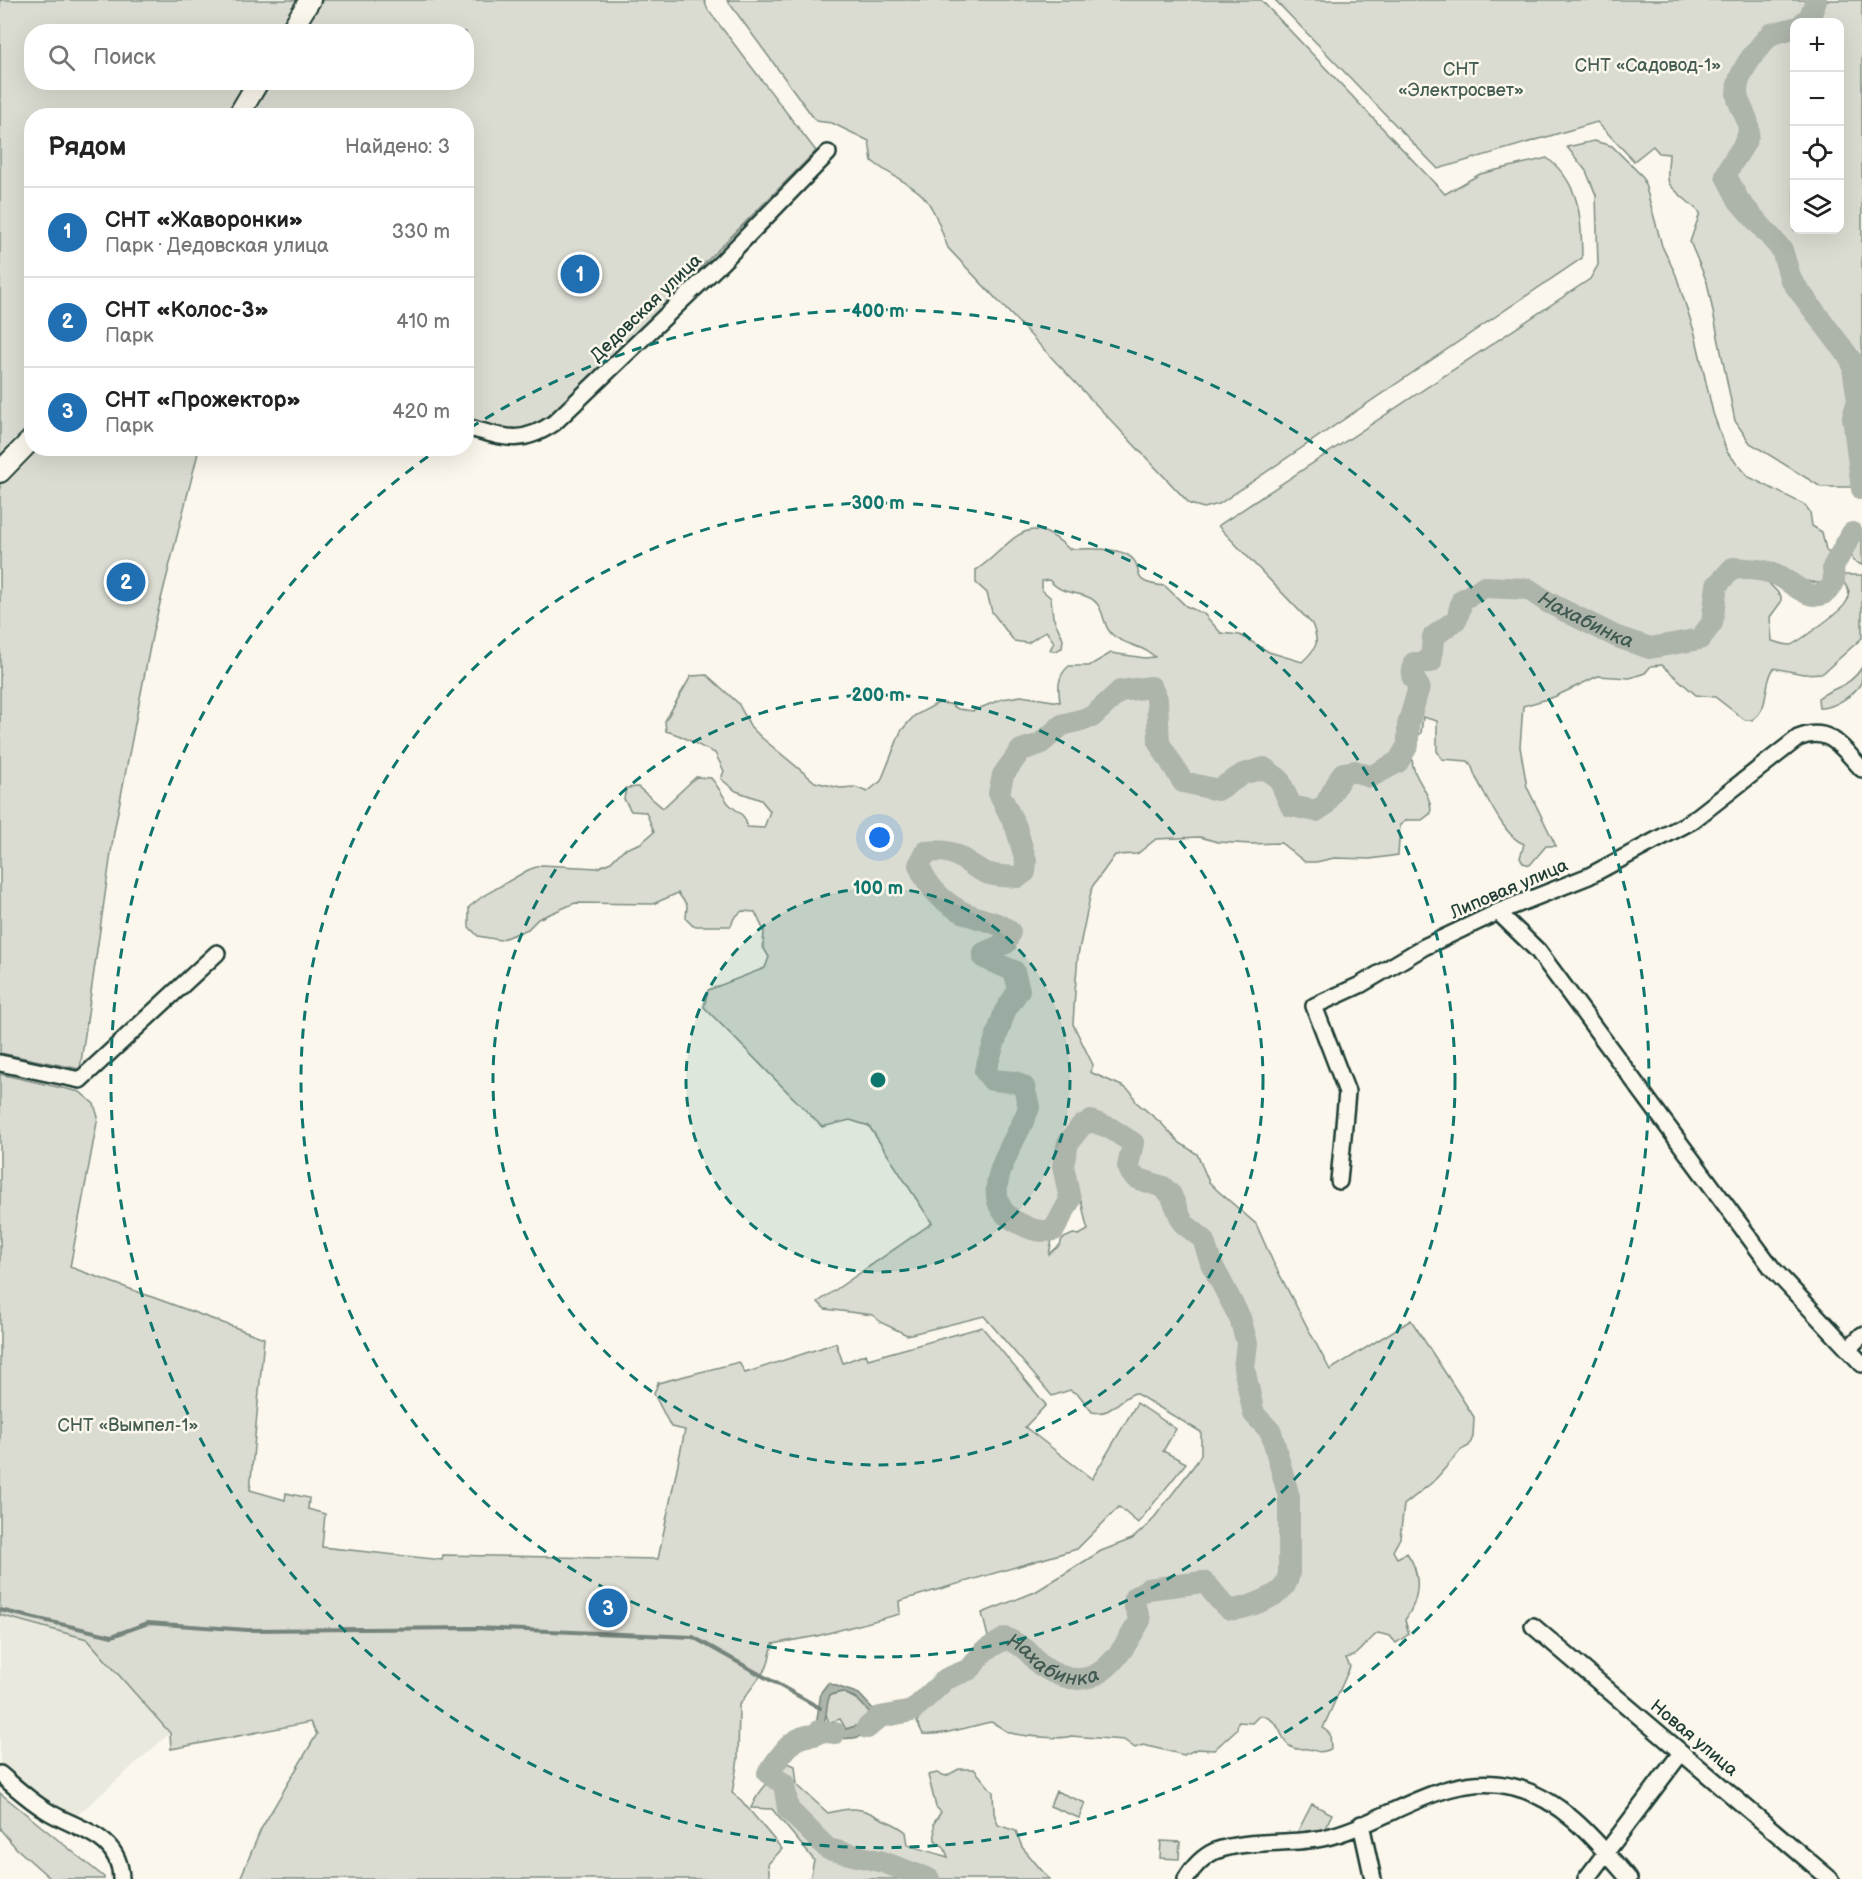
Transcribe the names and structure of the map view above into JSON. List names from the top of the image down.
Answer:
{
  "streets": {
    "street": ["Дедовская улица", "Липовая улица", "Новая улица"]
  },
  "water": ["Нахабинка"],
  "parks": ["СНТ «Садовод-1»", "СНТ «Электросвет»", "СНТ «Вымпел-1»"],
  "page": {
    "map_buttons": ["+", "−"],
    "search": "Поиск",
    "heading": ["Рядом", "Найдено: 3"],
    "list": [
      {
        "mark": "1",
        "name": "СНТ «Жаворонки»",
        "note": "Парк · Дедовская улица",
        "value": "330 m"
      },
      {
        "mark": "2",
        "name": "СНТ «Колос-3»",
        "note": "Парк",
        "value": "410 m"
      },
      {
        "mark": "3",
        "name": "СНТ «Прожектор»",
        "note": "Парк",
        "value": "420 m"
      }
    ],
    "pins": ["1", "2", "3"]
  },
  "rings": [
    "400 m",
    "300 m",
    "200 m",
    "100 m"
  ]
}
